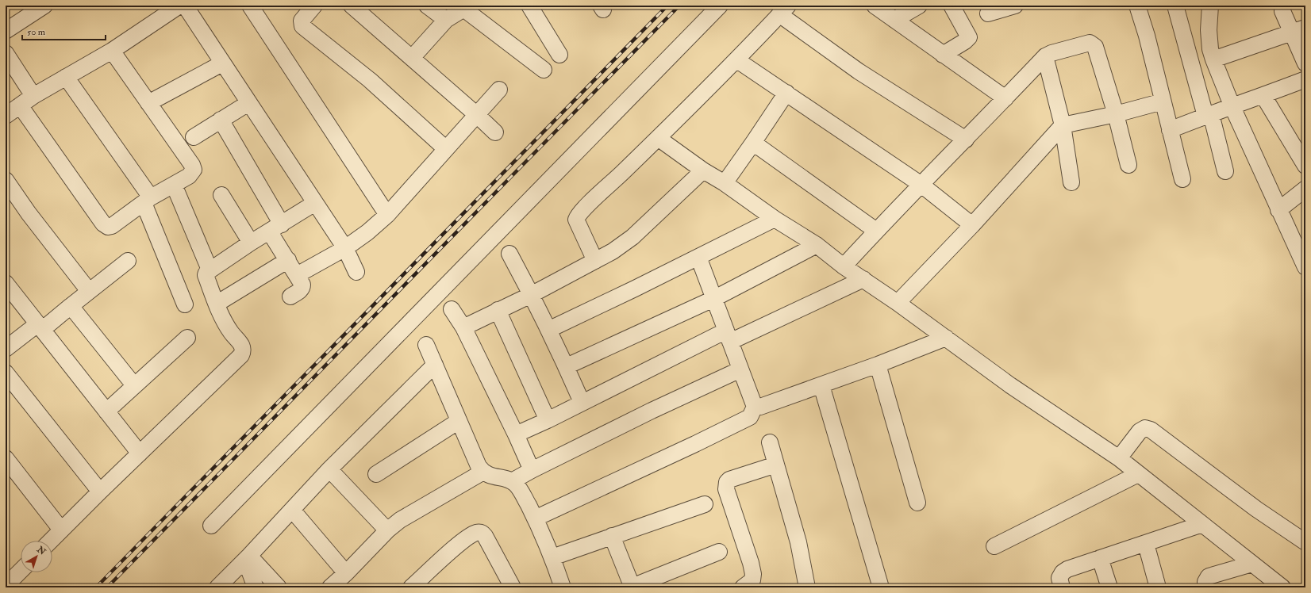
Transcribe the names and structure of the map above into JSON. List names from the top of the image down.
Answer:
{
  "scale_bar": "50 m",
  "north": "top right"
}
